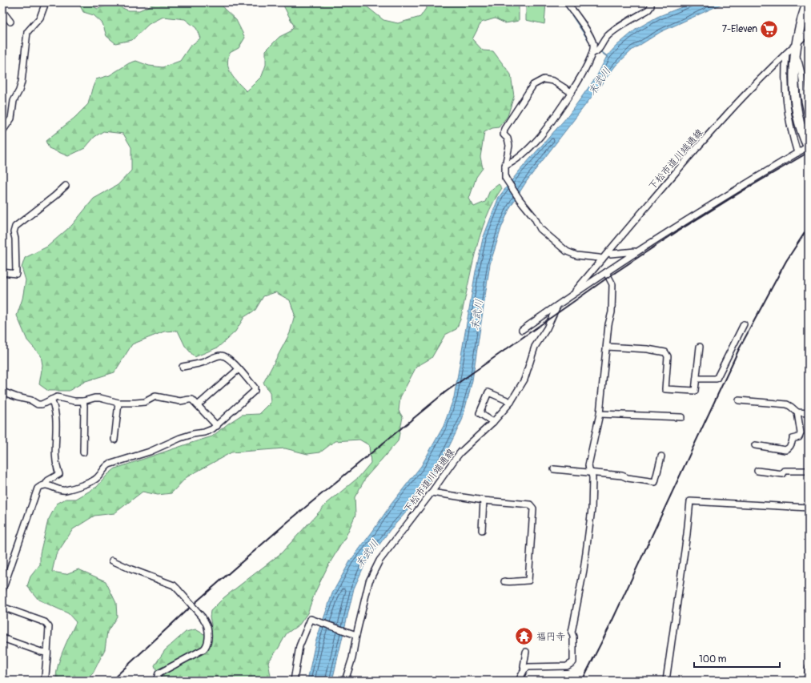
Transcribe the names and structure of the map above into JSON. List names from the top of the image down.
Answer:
{
  "streets": {
    "street": ["下松市道川端通線"]
  },
  "water": ["末武川"],
  "places": {
    "supermarket": ["7-Eleven"],
    "temple": ["福円寺"]
  },
  "scale_bar": "100 m"
}
